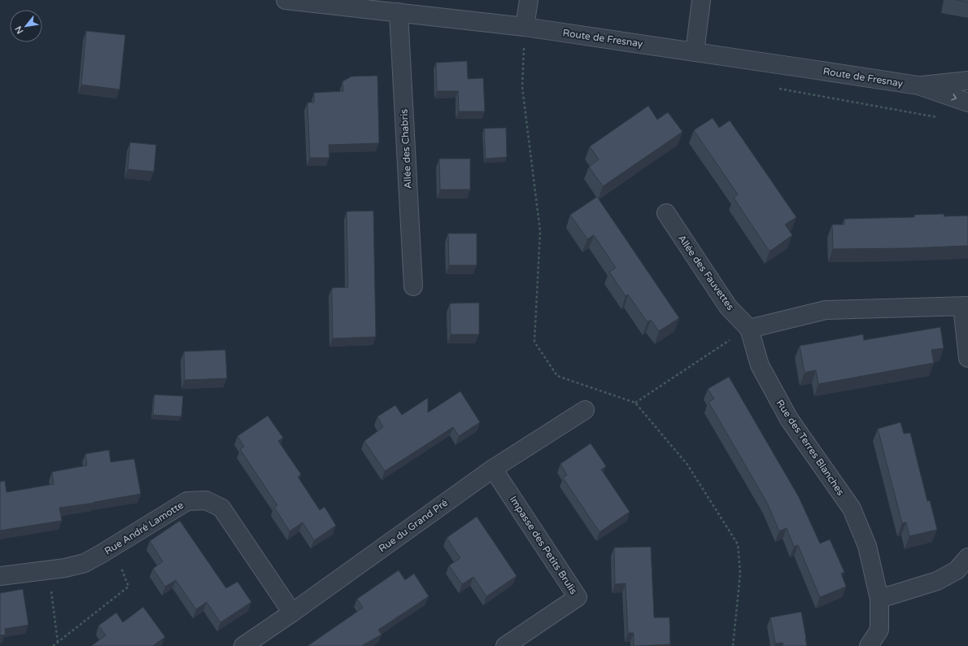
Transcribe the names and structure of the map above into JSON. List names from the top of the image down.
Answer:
{
  "streets": {
    "street": [
      "Route de Fresnay",
      "Allée des Chabris",
      "Allée des Fauvettes",
      "Rue des Terres Blanches",
      "Rue du Grand Pré",
      "Rue André Lamotte",
      "Impasse des Petits Brulis"
    ]
  },
  "crossings": [
    ["Route de Fresnay", "Allée des Chabris"],
    ["Allée des Fauvettes", "Rue des Terres Blanches"],
    ["Rue du Grand Pré", "Rue André Lamotte"],
    ["Rue du Grand Pré", "Impasse des Petits Brulis"]
  ],
  "north": "bottom left"
}
